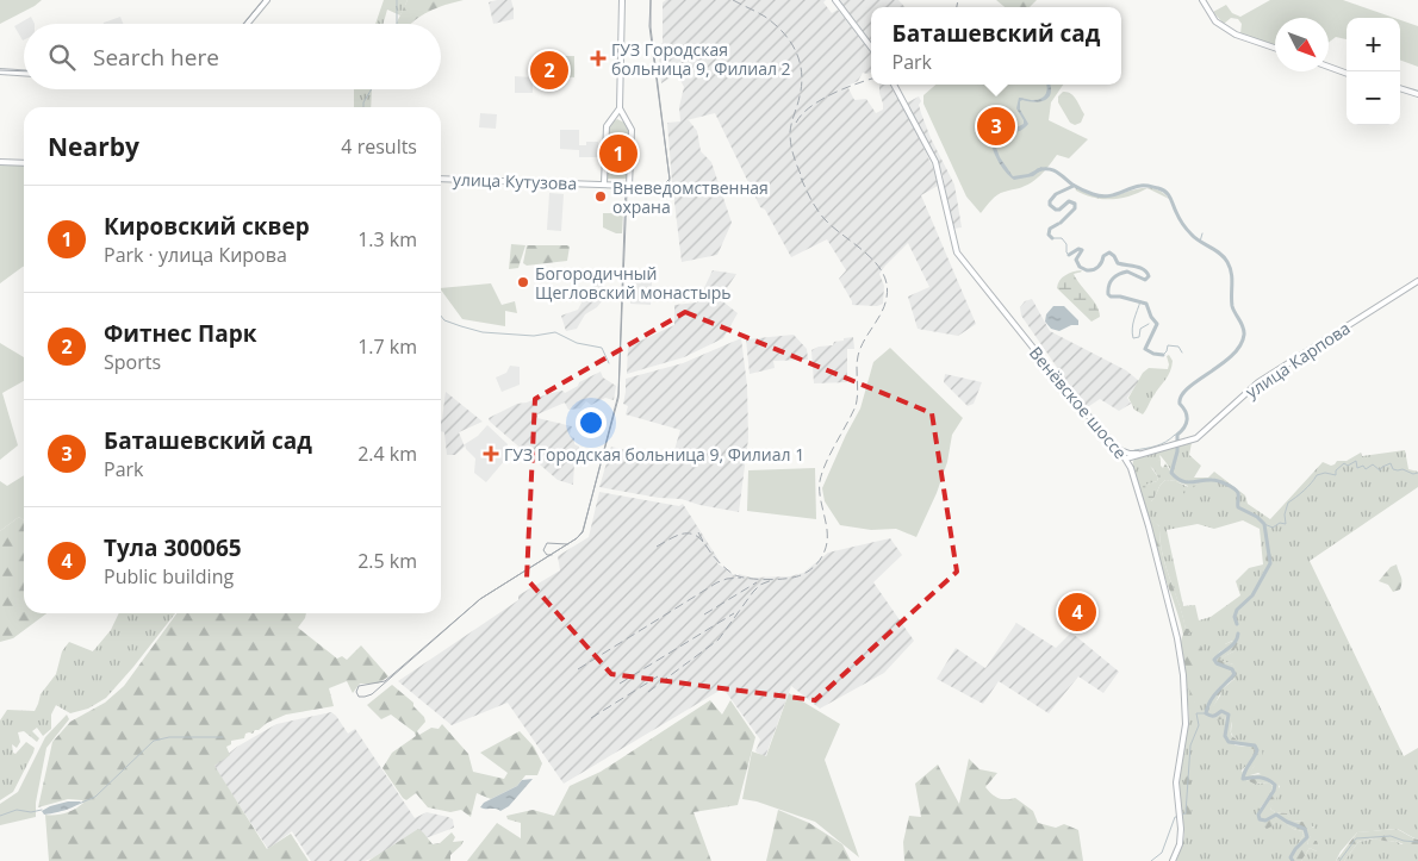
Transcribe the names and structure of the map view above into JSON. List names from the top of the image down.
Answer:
{
  "streets": {
    "main road": ["улица Кутузова", "улица Карпова", "Венёвское шоссе"]
  },
  "crossings": [
    ["улица Карпова", "Венёвское шоссе"]
  ],
  "places": {
    "health": ["ГУЗ Городская больница 9, Филиал 2", "ГУЗ Городская больница 9, Филиал 1"],
    "other": ["Вневедомственная охрана", "Богородичный Щегловский монастырь"]
  },
  "north": "bottom right",
  "page": {
    "popup": ["Баташевский сад", "Park"],
    "map_buttons": ["+", "−"],
    "search": "Search here",
    "pins": [
      "2",
      "3",
      "1",
      "4"
    ],
    "heading": ["Nearby", "4 results"],
    "list": [
      {
        "mark": "1",
        "name": "Кировский сквер",
        "note": "Park · улица Кирова",
        "value": "1.3 km"
      },
      {
        "mark": "2",
        "name": "Фитнес Парк",
        "note": "Sports",
        "value": "1.7 km"
      },
      {
        "mark": "3",
        "name": "Баташевский сад",
        "note": "Park",
        "value": "2.4 km"
      },
      {
        "mark": "4",
        "name": "Тула 300065",
        "note": "Public building",
        "value": "2.5 km"
      }
    ]
  }
}
